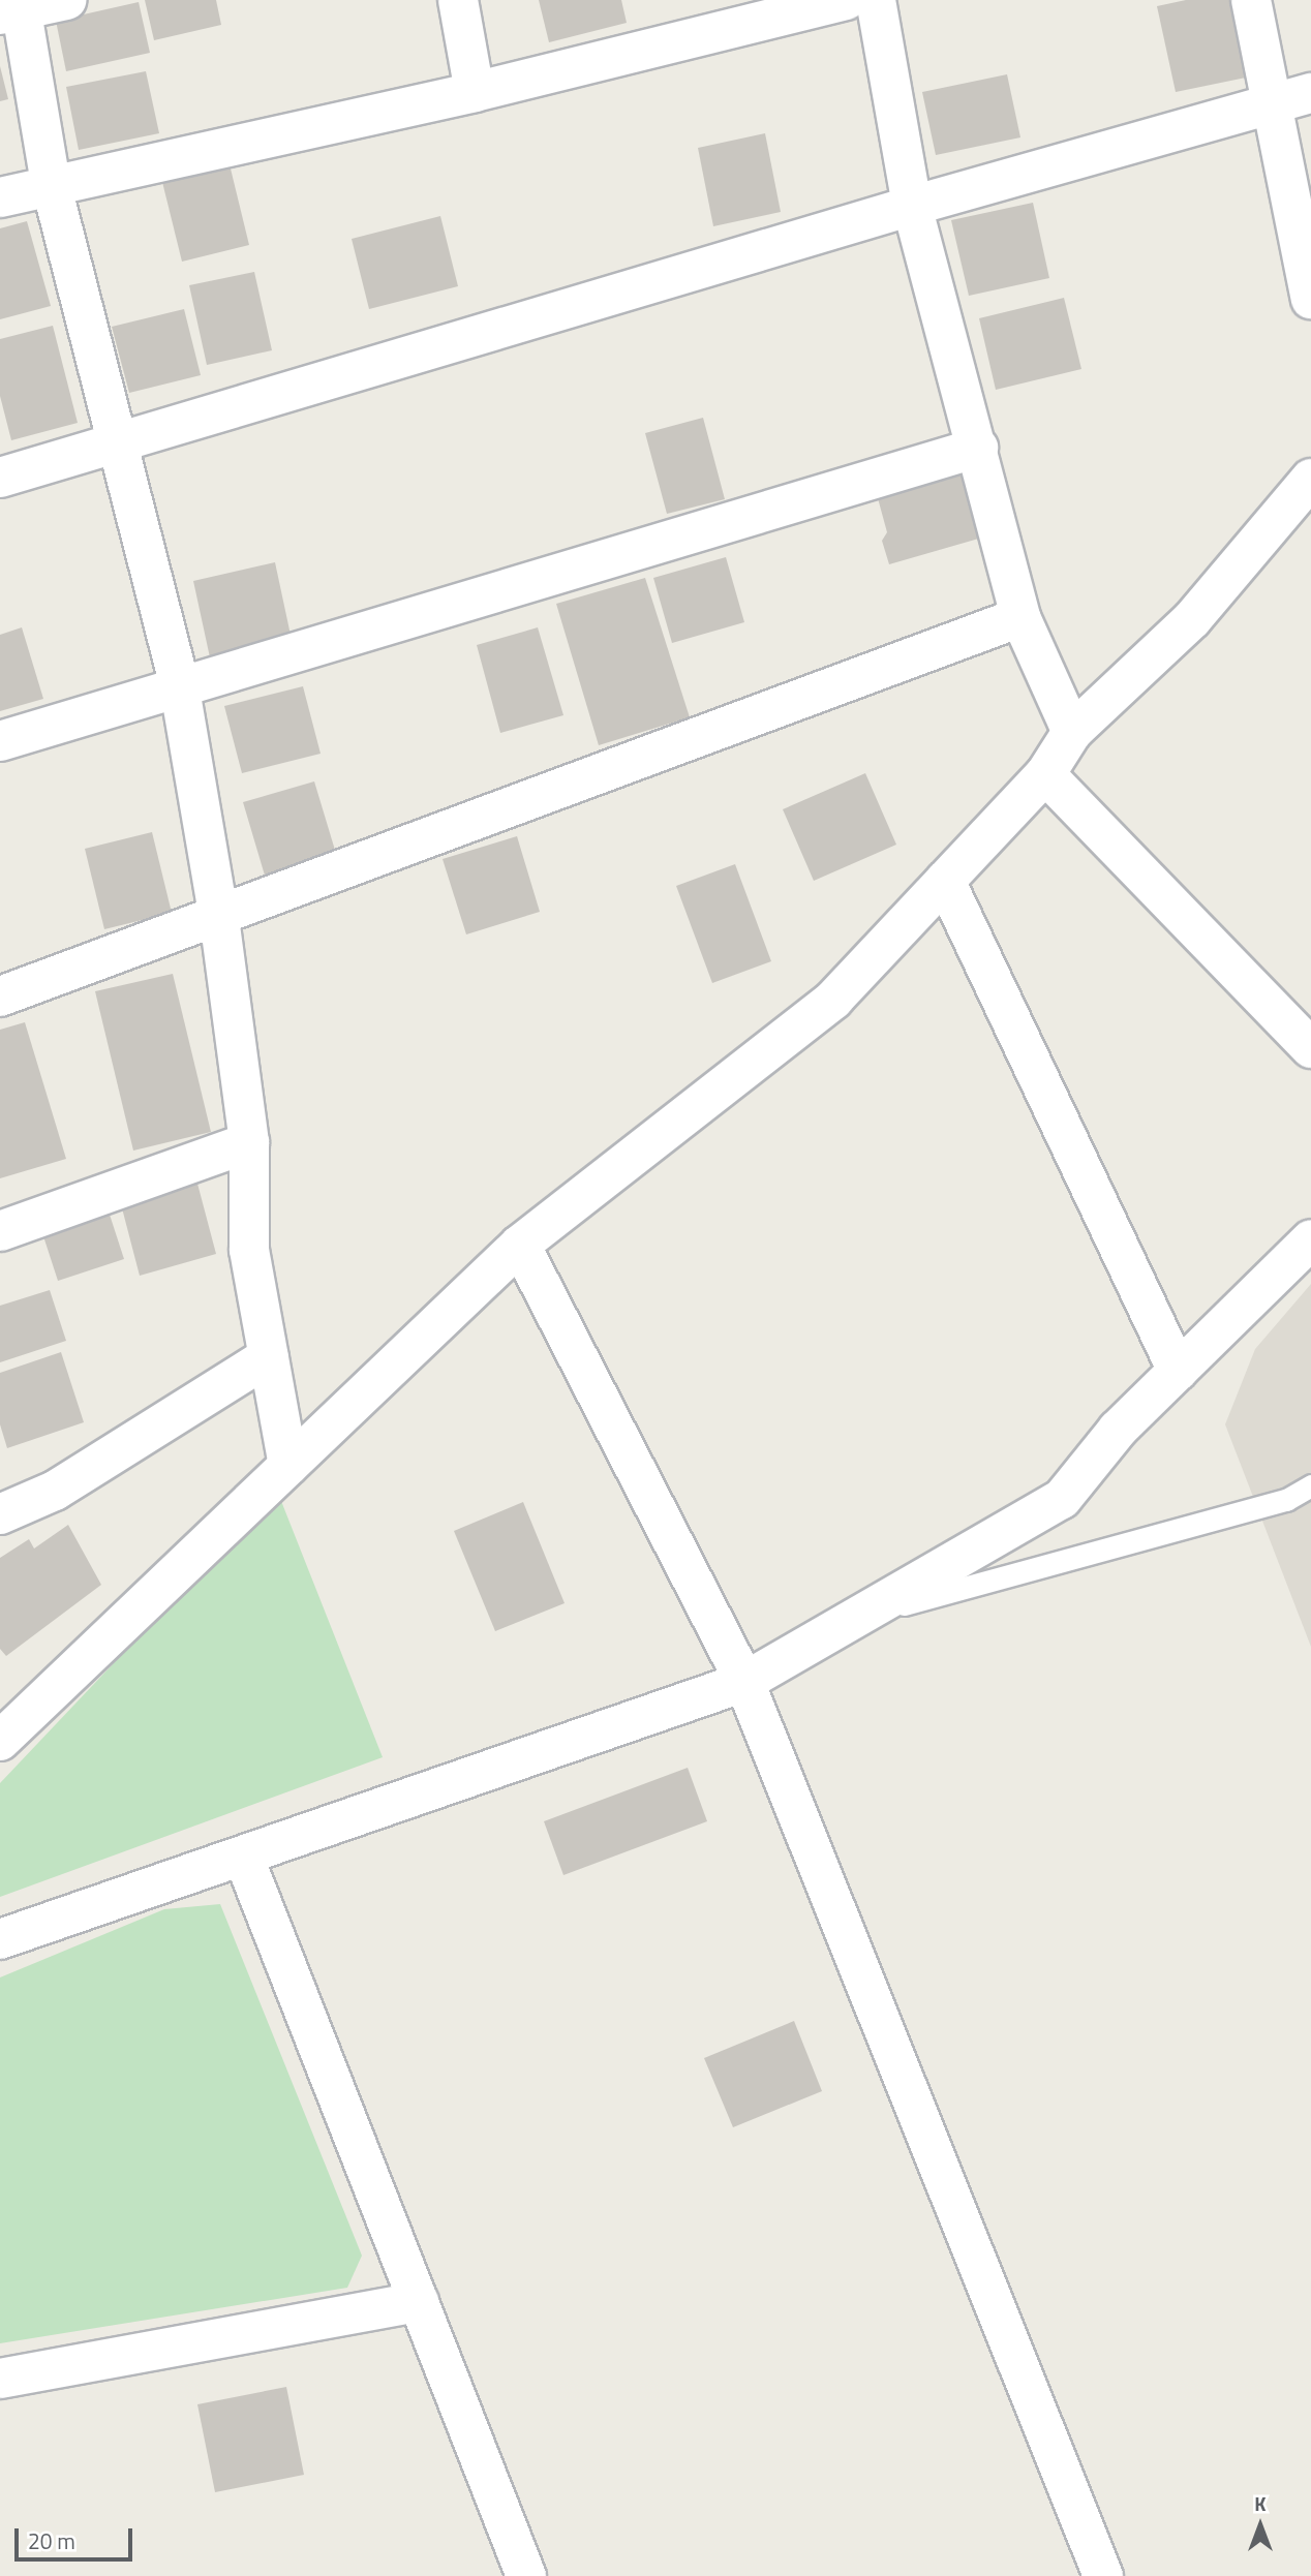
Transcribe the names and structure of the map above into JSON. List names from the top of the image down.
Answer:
{
  "scale_bar": "20 m",
  "north": "top"
}
